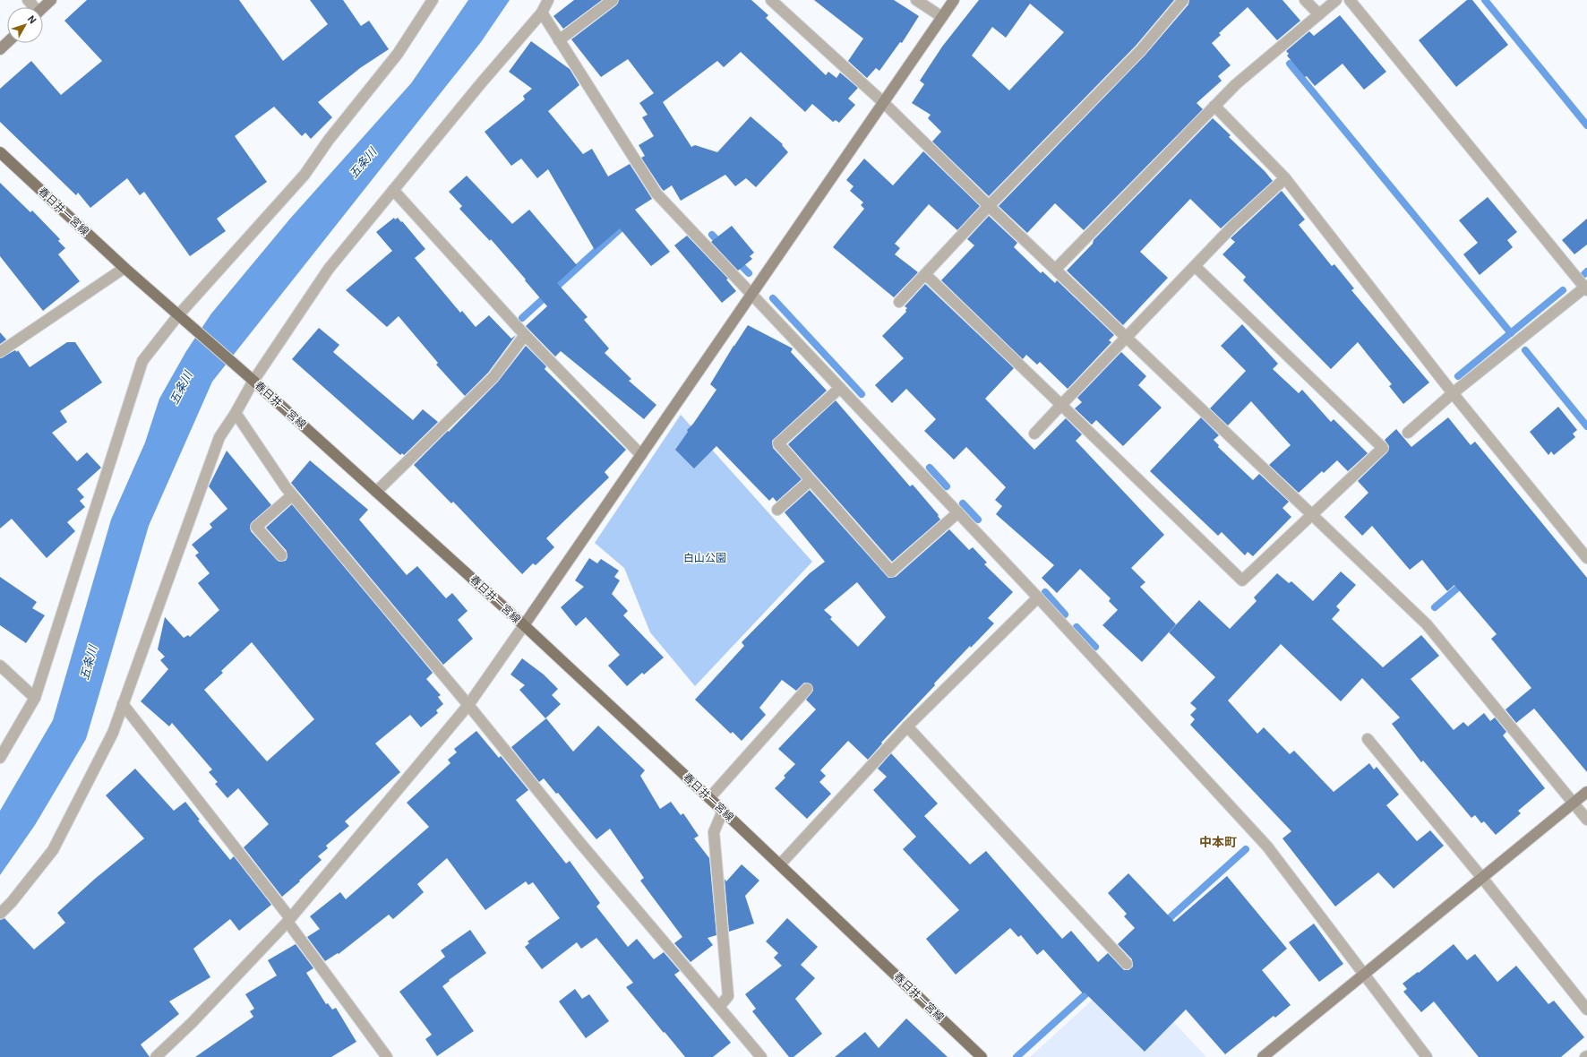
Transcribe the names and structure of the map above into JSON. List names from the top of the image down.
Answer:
{
  "streets": {
    "main road": ["春日井一宮線"]
  },
  "districts": ["中本町"],
  "water": ["五条川"],
  "parks": ["白山公園"],
  "north": "top right"
}
